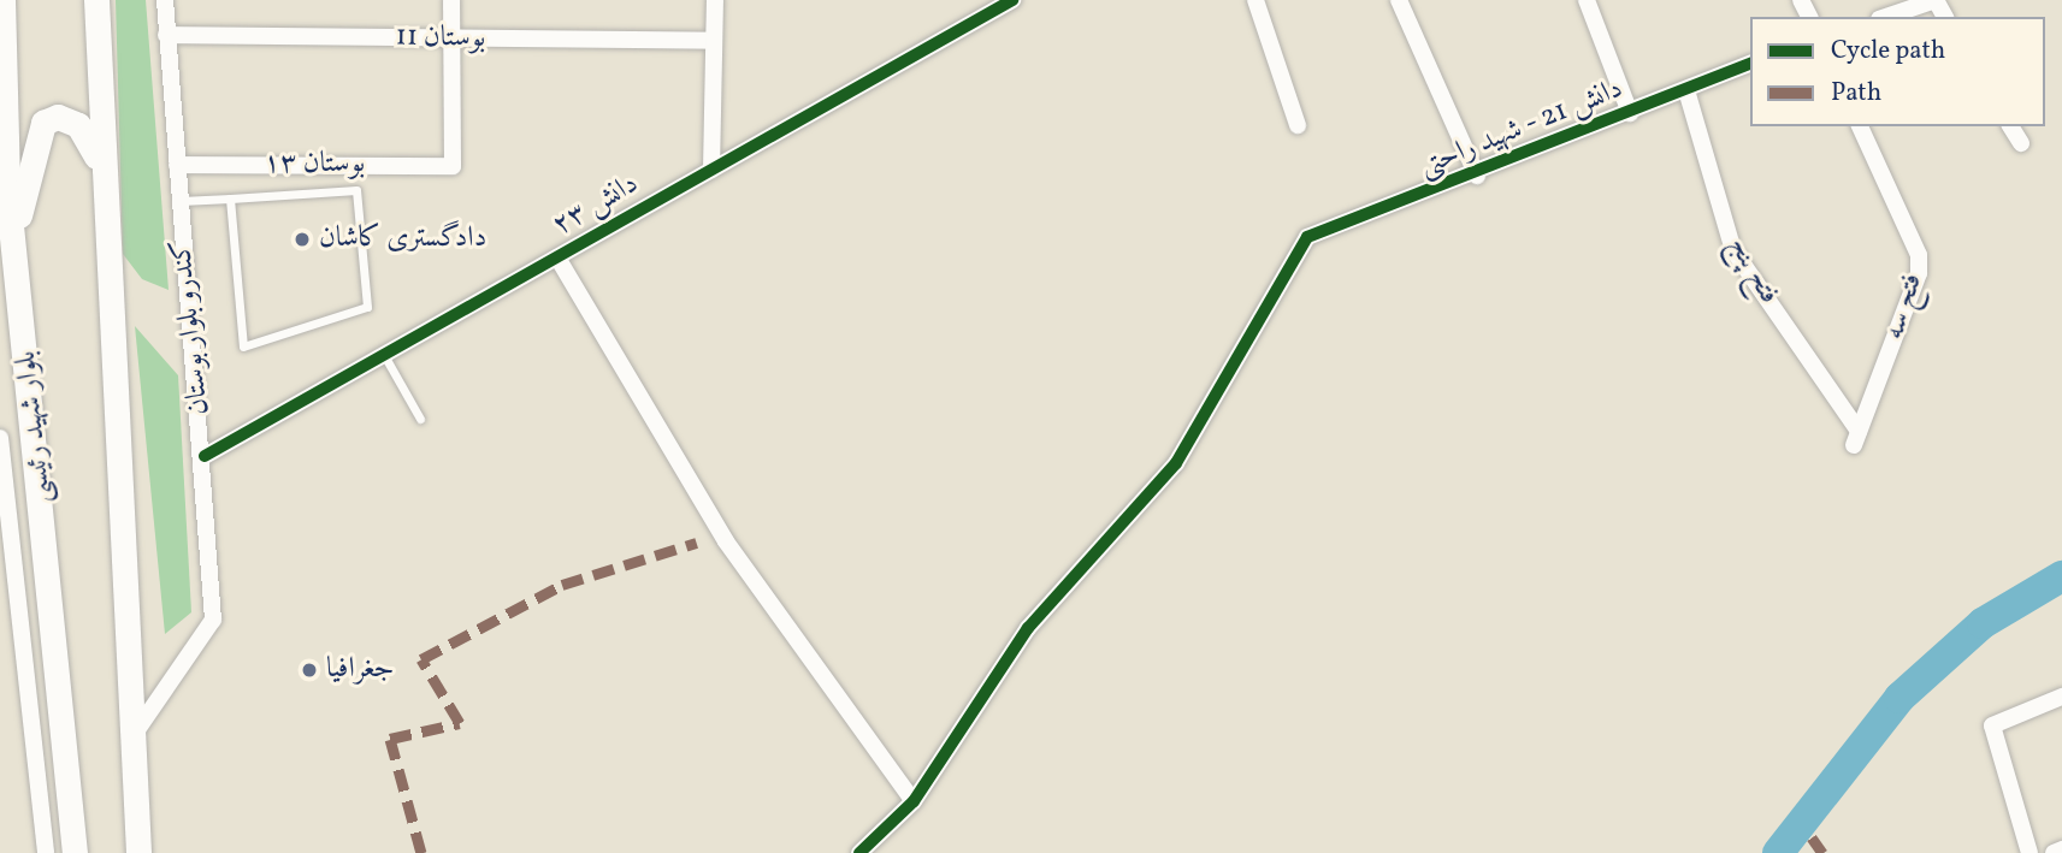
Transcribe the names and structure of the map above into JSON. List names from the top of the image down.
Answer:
{
  "streets": {
    "main road": ["بلوار شهید رئیسی"],
    "street": [
      "بوستان 11",
      "دانش 21 - شهید راحتی",
      "بوستان ۱۳",
      "دانش ۲۳",
      "فتح پنج",
      "فتح سه",
      "کندرو بلوار بوستان"
    ]
  },
  "crossings": [
    ["بوستان 11", "بوستان ۱۳"],
    ["بوستان 11", "کندرو بلوار بوستان"],
    ["دانش 21 - شهید راحتی", "فتح پنج"],
    ["بوستان ۱۳", "کندرو بلوار بوستان"],
    ["دانش ۲۳", "کندرو بلوار بوستان"],
    ["فتح پنج", "فتح سه"]
  ],
  "places": ["دادگستری کاشان", "جغرافیا"],
  "legend": ["Cycle path", "Path"]
}
